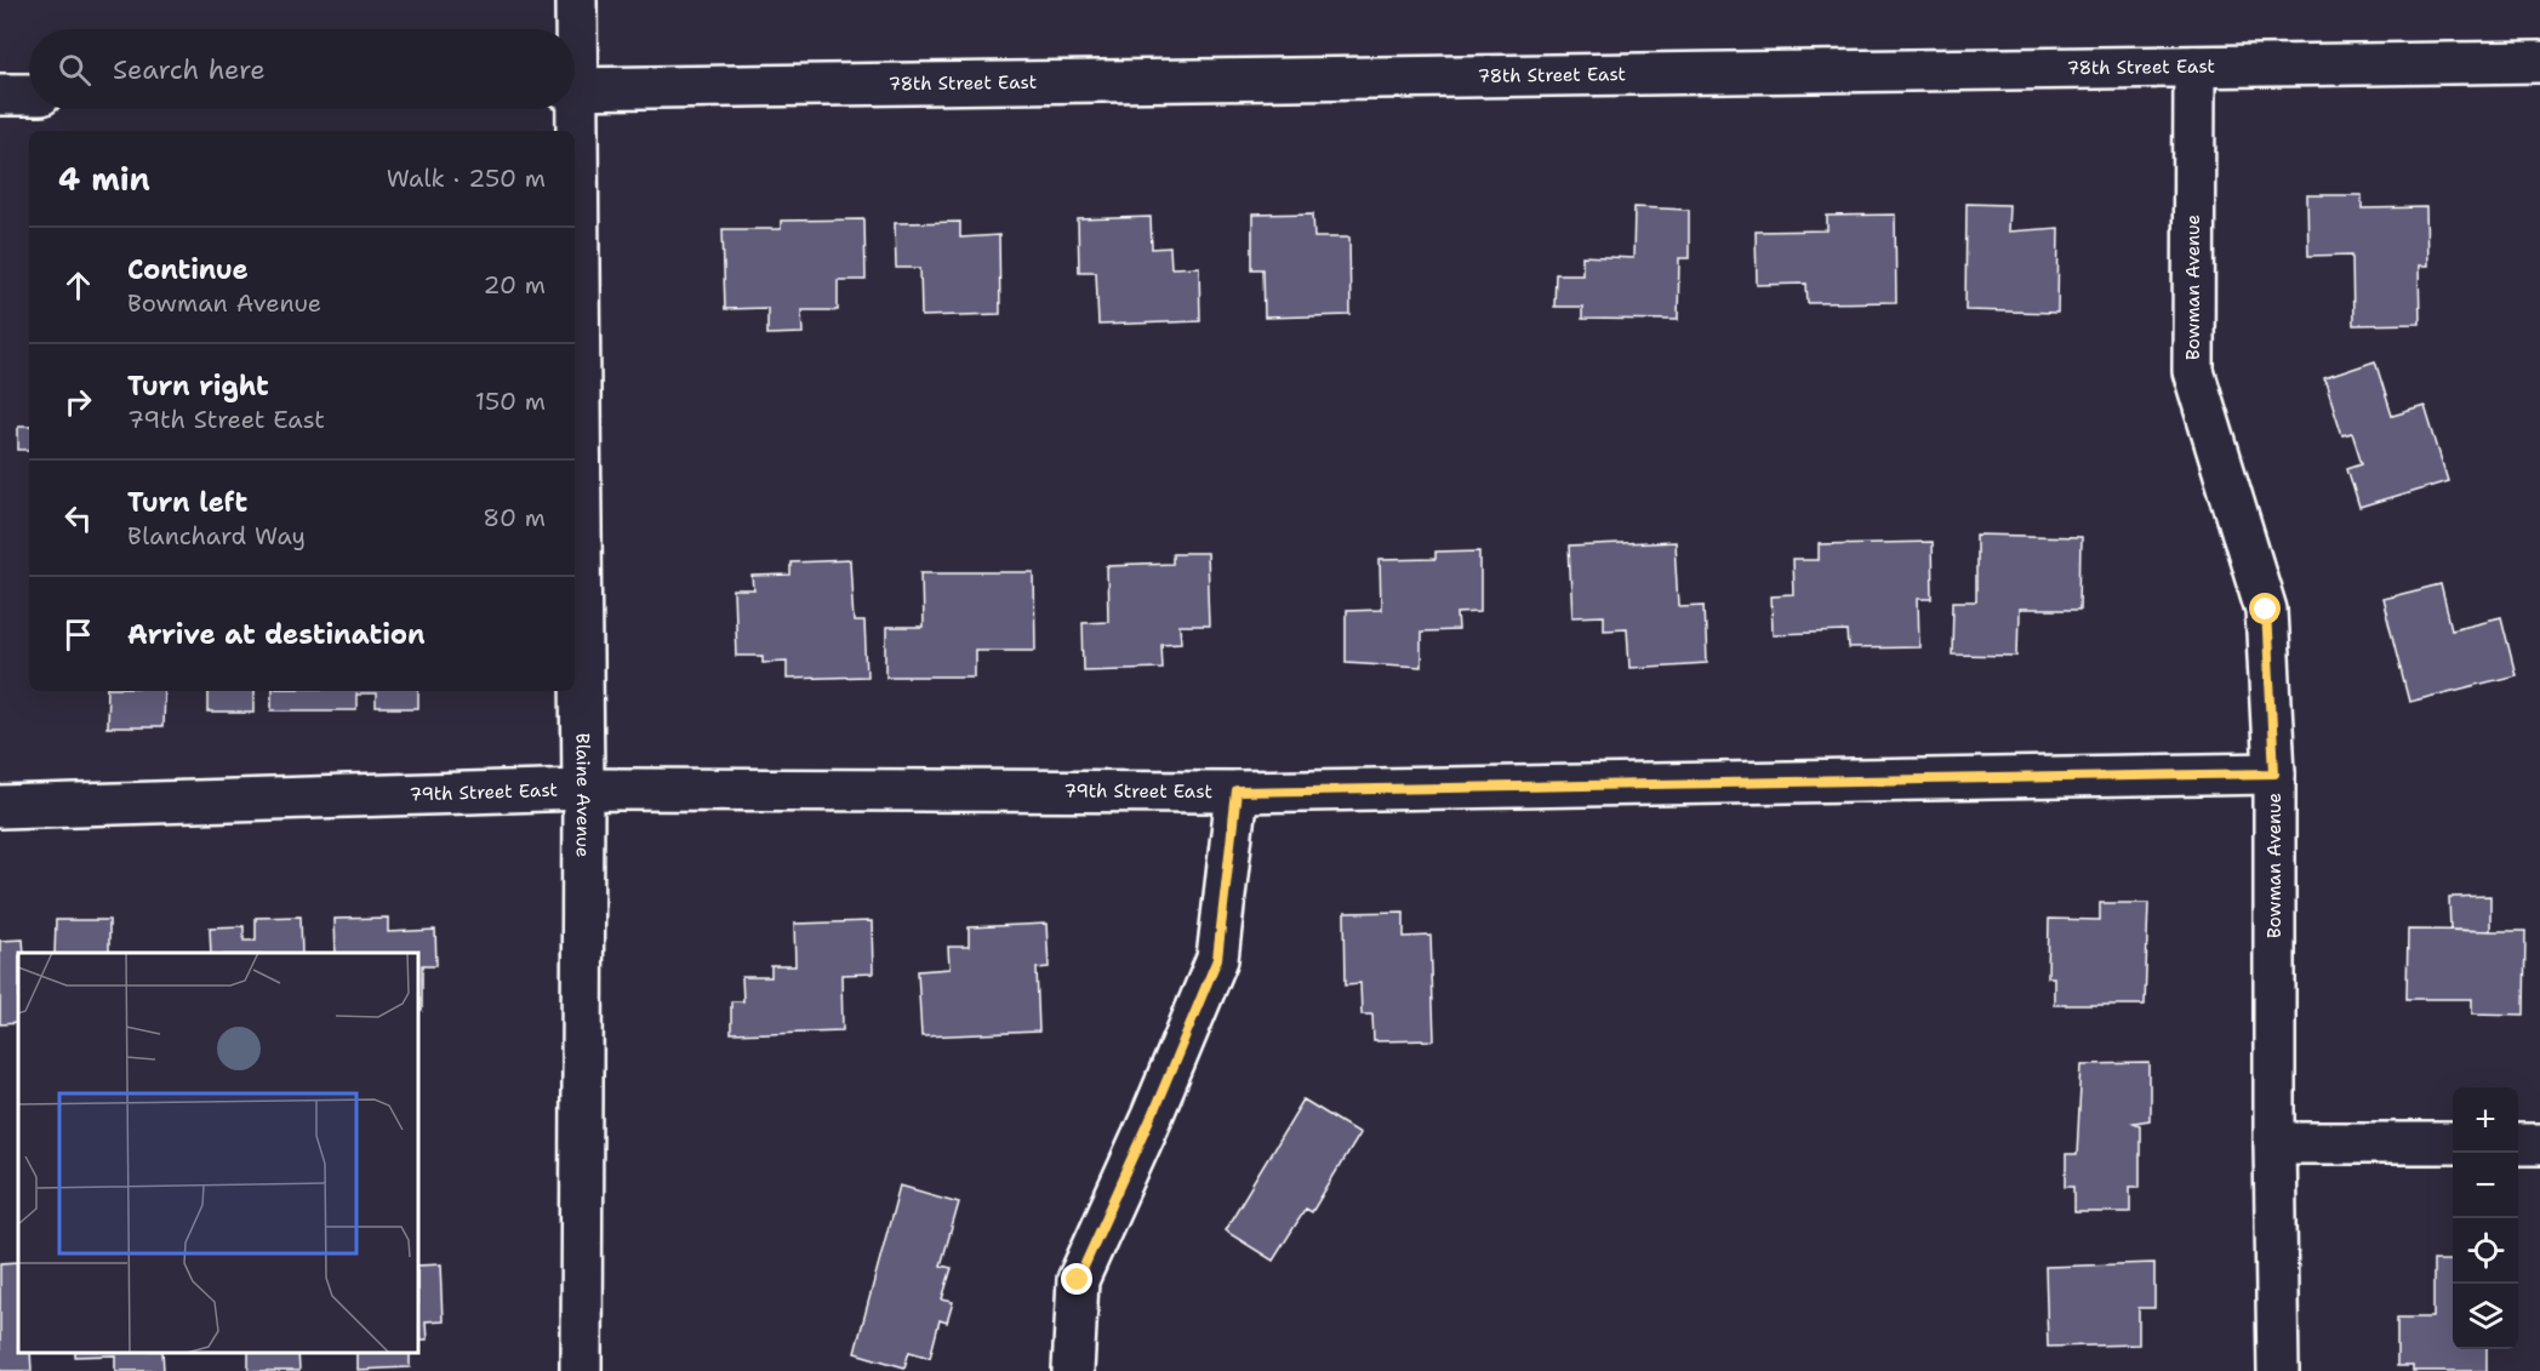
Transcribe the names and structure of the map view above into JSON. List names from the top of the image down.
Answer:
{
  "streets": {
    "street": [
      "78th Street East",
      "Bowman Avenue",
      "79th Street East",
      "Blaine Avenue"
    ]
  },
  "crossings": [
    ["78th Street East", "Bowman Avenue"],
    ["Bowman Avenue", "79th Street East"],
    ["79th Street East", "Blaine Avenue"]
  ],
  "page": {
    "search": "Search here",
    "heading": ["4 min", "Walk · 250 m"],
    "list": [
      ["Continue", "Bowman Avenue", "20 m"],
      ["Turn right", "79th Street East", "150 m"],
      ["Turn left", "Blanchard Way", "80 m"],
      "Arrive at destination"
    ],
    "map_buttons": ["+", "−"]
  }
}
